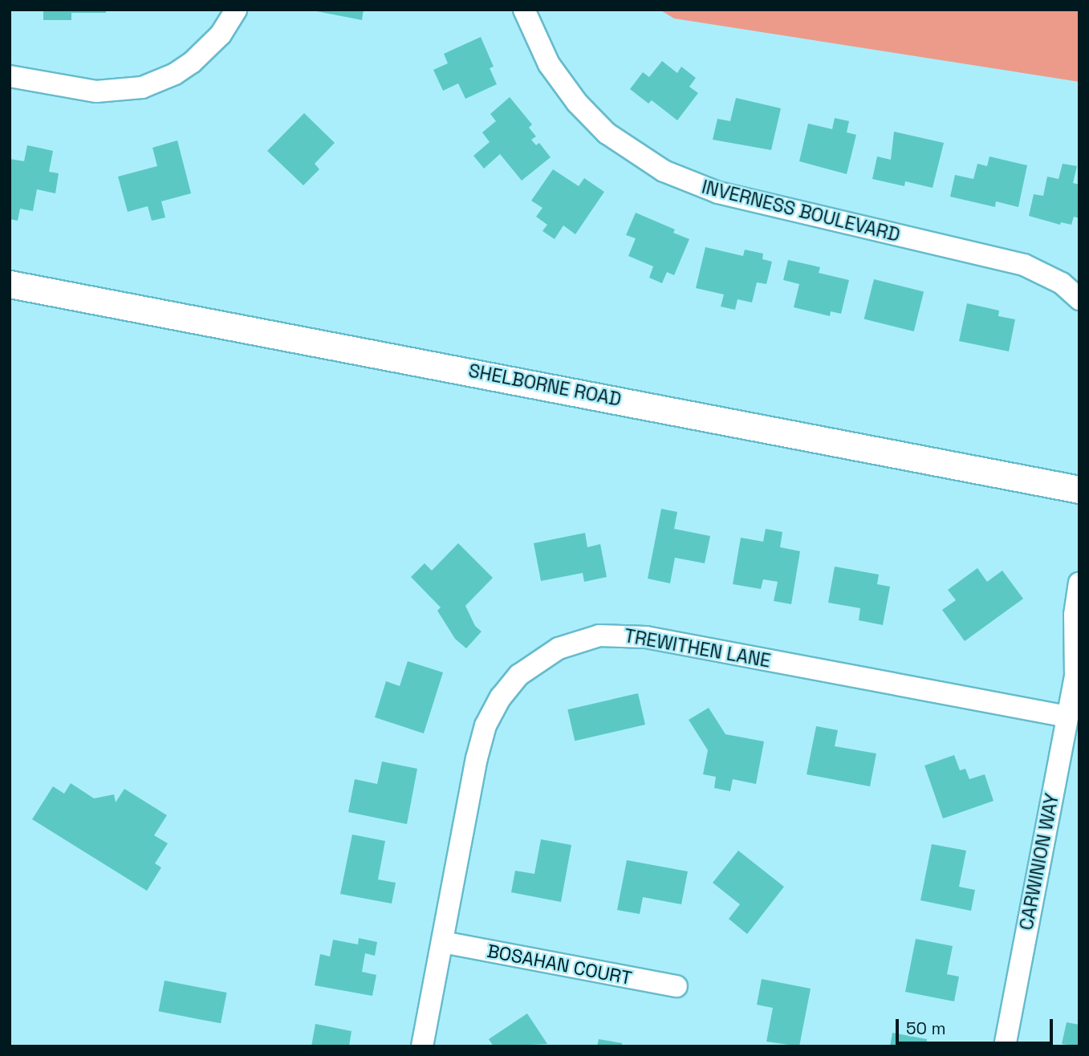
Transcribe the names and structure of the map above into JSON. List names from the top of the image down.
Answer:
{
  "streets": {
    "street": [
      "INVERNESS BOULEVARD",
      "SHELBORNE ROAD",
      "TREWITHEN LANE",
      "CARWINION WAY",
      "BOSAHAN COURT"
    ]
  },
  "crossings": [
    ["TREWITHEN LANE", "CARWINION WAY"],
    ["TREWITHEN LANE", "BOSAHAN COURT"]
  ],
  "scale_bar": "50 m"
}
